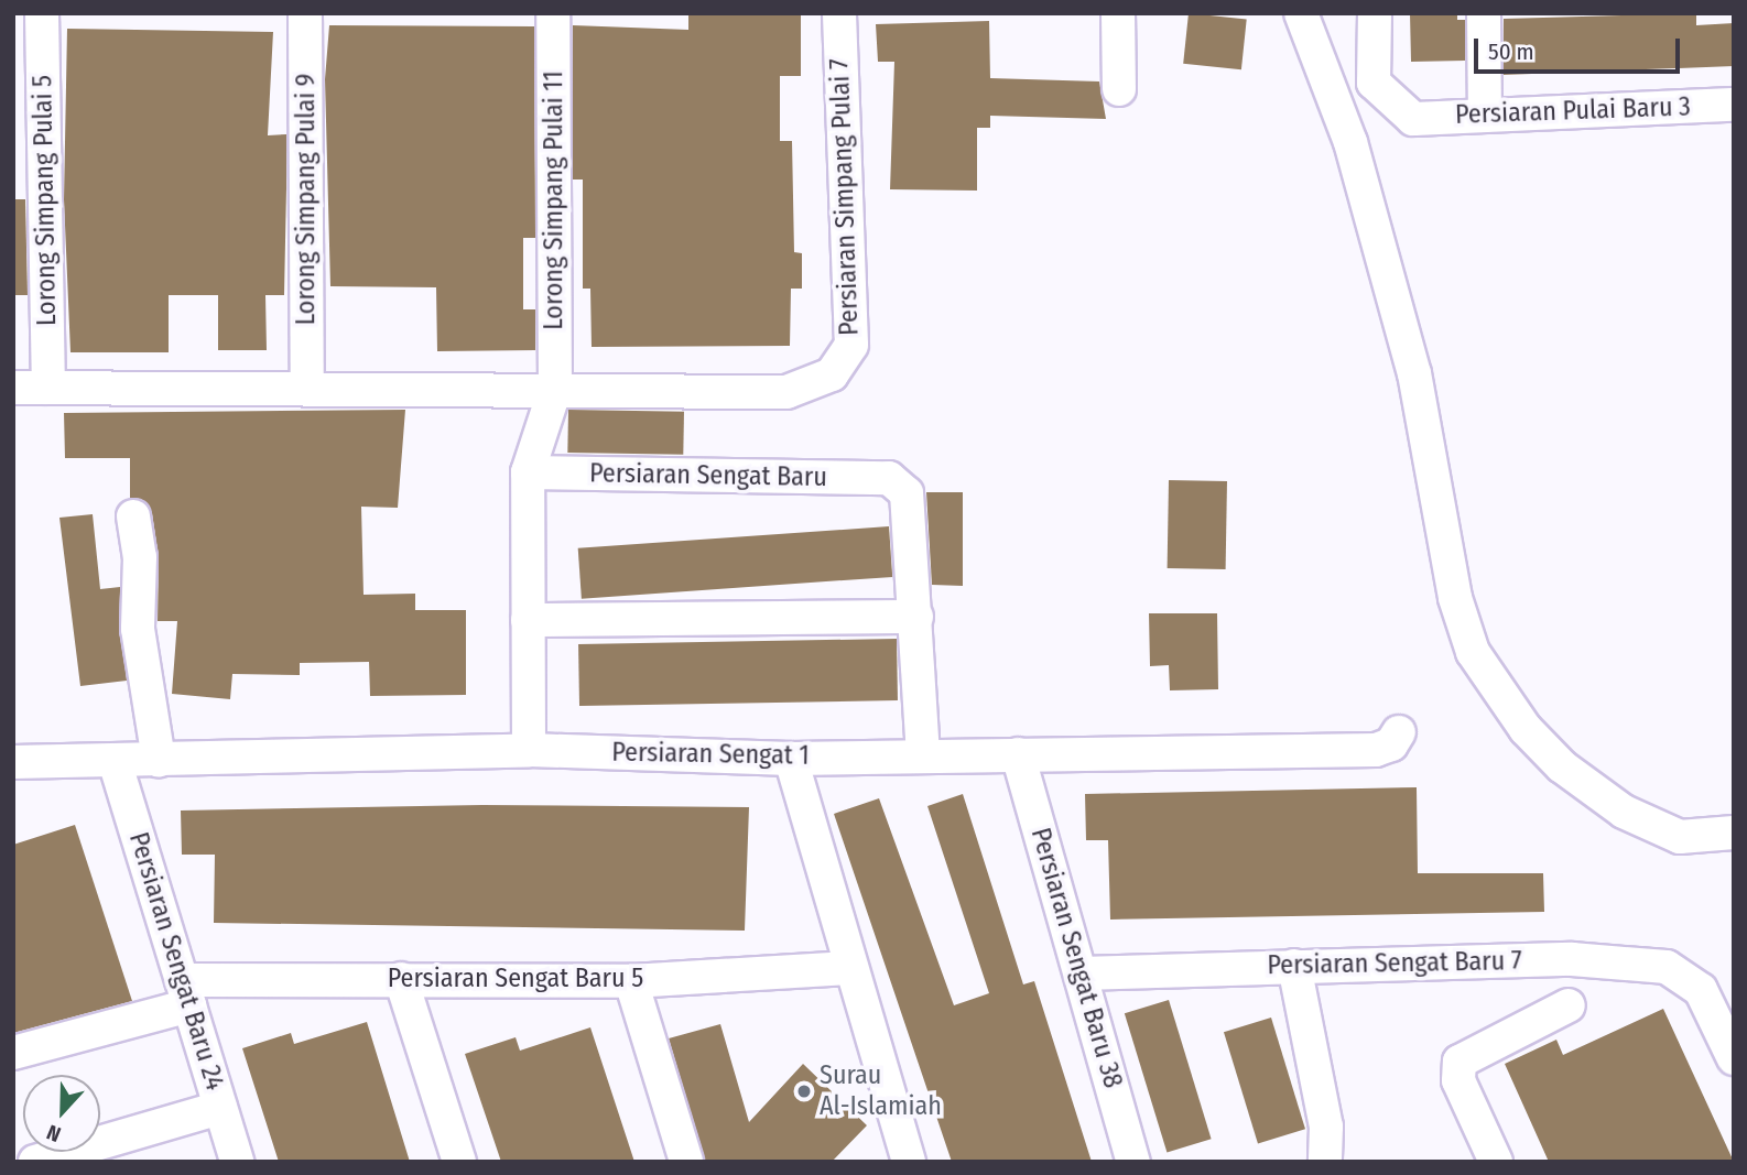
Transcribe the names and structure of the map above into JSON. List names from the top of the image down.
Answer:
{
  "streets": {
    "street": [
      "Persiaran Pulai Baru 3",
      "Persiaran Simpang Pulai 7",
      "Lorong Simpang Pulai 9",
      "Lorong Simpang Pulai 5",
      "Lorong Simpang Pulai 11",
      "Persiaran Sengat Baru",
      "Persiaran Sengat 1",
      "Persiaran Sengat Baru 38",
      "Persiaran Sengat Baru 24",
      "Persiaran Sengat Baru 7",
      "Persiaran Sengat Baru 5"
    ]
  },
  "crossings": [
    ["Persiaran Simpang Pulai 7", "Lorong Simpang Pulai 11"],
    ["Lorong Simpang Pulai 11", "Persiaran Sengat Baru"],
    ["Lorong Simpang Pulai 11", "Persiaran Sengat 1"],
    ["Persiaran Sengat 1", "Persiaran Sengat Baru 38"],
    ["Persiaran Sengat 1", "Persiaran Sengat Baru 24"],
    ["Persiaran Sengat Baru 38", "Persiaran Sengat Baru 7"],
    ["Persiaran Sengat Baru 24", "Persiaran Sengat Baru 5"]
  ],
  "places": ["Surau Al-Islamiah"],
  "scale_bar": "50 m",
  "north": "bottom"
}
